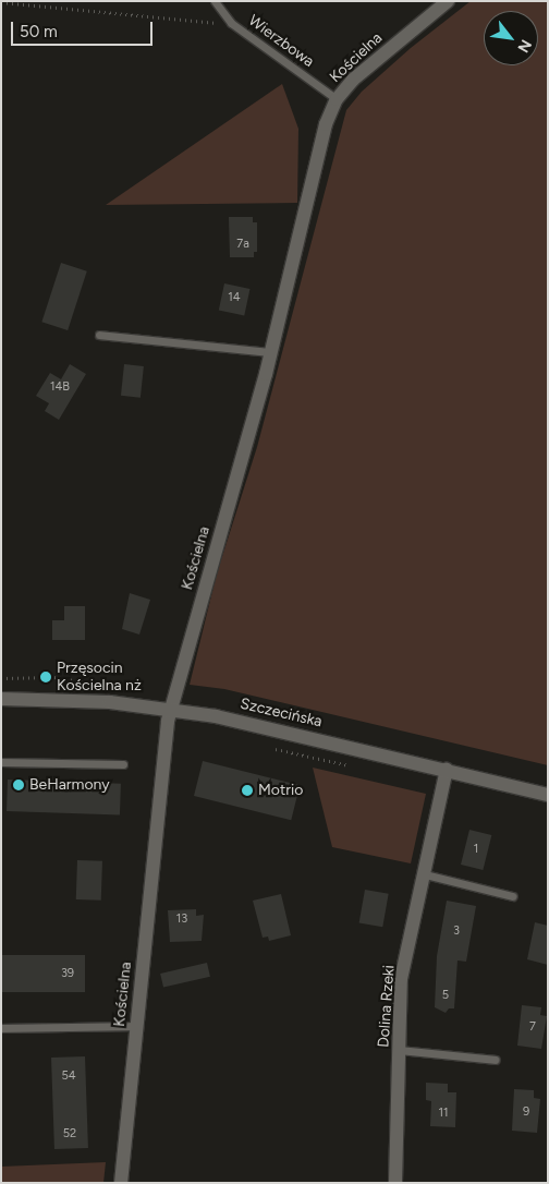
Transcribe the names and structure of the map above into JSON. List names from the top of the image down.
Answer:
{
  "streets": {
    "street": ["Kościelna", "Szczecińska", "Dolina Rzeki"],
    "lane": ["Wierzbowa"]
  },
  "crossings": [
    ["Wierzbowa", "Kościelna"],
    ["Kościelna", "Szczecińska"],
    ["Szczecińska", "Dolina Rzeki"]
  ],
  "places": ["Przęsocin Kościelna nż", "BeHarmony", "Motrio"],
  "house_numbers": [
    "7a",
    "14",
    "14B",
    "1",
    "13",
    "3",
    "39",
    "5",
    "7",
    "54",
    "9",
    "11",
    "52"
  ],
  "scale_bar": "50 m",
  "north": "bottom right"
}
